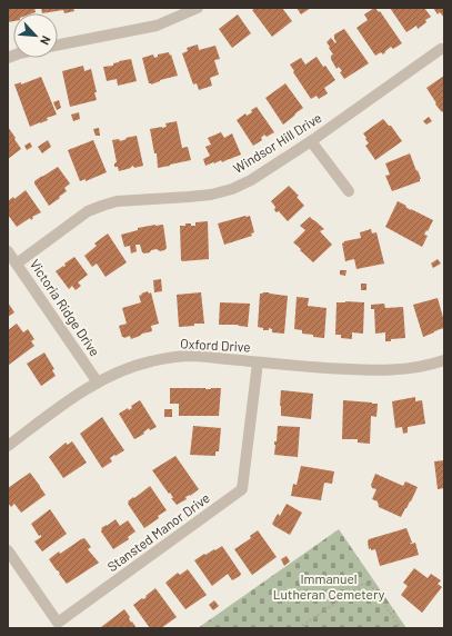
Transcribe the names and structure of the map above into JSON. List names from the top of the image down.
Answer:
{
  "streets": {
    "street": [
      "Windsor Hill Drive",
      "Victoria Ridge Drive",
      "Oxford Drive",
      "Stansted Manor Drive"
    ]
  },
  "crossings": [
    ["Windsor Hill Drive", "Victoria Ridge Drive"],
    ["Victoria Ridge Drive", "Oxford Drive"],
    ["Oxford Drive", "Stansted Manor Drive"]
  ],
  "parks": ["Immanuel Lutheran Cemetery"],
  "north": "bottom right"
}
